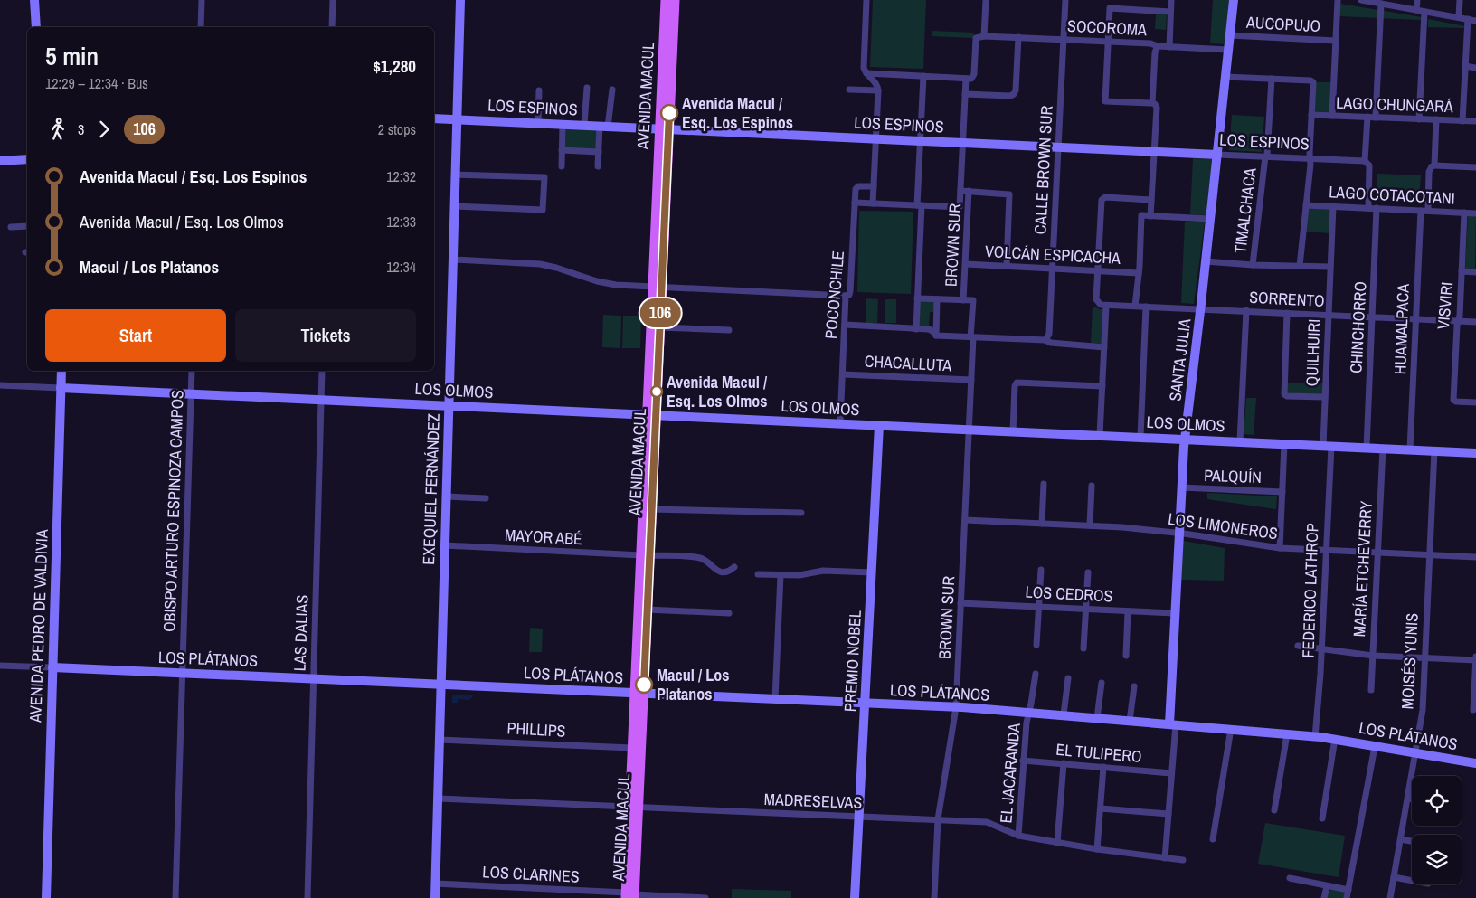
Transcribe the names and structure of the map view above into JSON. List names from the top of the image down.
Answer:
{
  "streets": {
    "main road": ["AVENIDA MACUL"],
    "street": [
      "AUCOPUJO",
      "SOCOROMA",
      "LAGO CHUNGARÁ",
      "LOS ESPINOS",
      "CALLE BROWN SUR",
      "LAGO COTACOTANI",
      "TIMALCHACA",
      "BROWN SUR",
      "VOLCÁN ESPICACHA",
      "POCONCHILE",
      "SORRENTO",
      "VISVIRI",
      "CHINCHORRO",
      "HUAMALPACA",
      "QUILHUIRI",
      "SANTA JULIA",
      "CHACALLUTA",
      "LOS OLMOS",
      "PALQUÍN",
      "EXEQUIEL FERNÁNDEZ",
      "OBISPO ARTURO ESPINOZA CAMPOS",
      "LOS LIMONEROS",
      "MAYOR ABÉ",
      "MARÍA ETCHEVERRY",
      "FEDERICO LATHROP",
      "LOS CEDROS",
      "AVENIDA PEDRO DE VALDIVIA",
      "LAS DALIAS",
      "LOS PLÁTANOS",
      "PREMIO NOBEL",
      "MOISÉS YUNIS",
      "PHILLIPS",
      "EL TULIPERO",
      "EL JACARANDA",
      "MADRESELVAS",
      "LOS CLARINES"
    ]
  },
  "crossings": [
    ["AUCOPUJO", "SANTA JULIA"],
    ["SOCOROMA", "CALLE BROWN SUR"],
    ["SOCOROMA", "BROWN SUR"],
    ["SOCOROMA", "SANTA JULIA"],
    ["AVENIDA MACUL", "LOS ESPINOS"],
    ["AVENIDA MACUL", "LOS OLMOS"],
    ["AVENIDA MACUL", "MAYOR ABÉ"],
    ["AVENIDA MACUL", "LOS PLÁTANOS"],
    ["AVENIDA MACUL", "PHILLIPS"],
    ["AVENIDA MACUL", "MADRESELVAS"],
    ["AVENIDA MACUL", "LOS CLARINES"],
    ["LOS ESPINOS", "CALLE BROWN SUR"],
    ["LOS ESPINOS", "TIMALCHACA"],
    ["LOS ESPINOS", "BROWN SUR"],
    ["LOS ESPINOS", "SANTA JULIA"],
    ["LOS ESPINOS", "EXEQUIEL FERNÁNDEZ"],
    ["CALLE BROWN SUR", "VOLCÁN ESPICACHA"],
    ["LAGO COTACOTANI", "VISVIRI"],
    ["LAGO COTACOTANI", "CHINCHORRO"],
    ["LAGO COTACOTANI", "HUAMALPACA"],
    ["LAGO COTACOTANI", "QUILHUIRI"],
    ["BROWN SUR", "VOLCÁN ESPICACHA"],
    ["BROWN SUR", "POCONCHILE"],
    ["BROWN SUR", "CHACALLUTA"],
    ["BROWN SUR", "LOS OLMOS"],
    ["BROWN SUR", "LOS LIMONEROS"],
    ["BROWN SUR", "LOS CEDROS"],
    ["BROWN SUR", "LOS PLÁTANOS"],
    ["BROWN SUR", "MADRESELVAS"],
    ["VOLCÁN ESPICACHA", "SORRENTO"],
    ["POCONCHILE", "CHACALLUTA"],
    ["POCONCHILE", "LOS OLMOS"],
    ["SORRENTO", "VISVIRI"],
    ["SORRENTO", "CHINCHORRO"],
    ["SORRENTO", "HUAMALPACA"],
    ["SORRENTO", "QUILHUIRI"],
    ["SORRENTO", "SANTA JULIA"],
    ["CHINCHORRO", "LOS OLMOS"],
    ["HUAMALPACA", "LOS OLMOS"],
    ["QUILHUIRI", "LOS OLMOS"],
    ["QUILHUIRI", "FEDERICO LATHROP"],
    ["SANTA JULIA", "LOS OLMOS"],
    ["SANTA JULIA", "PALQUÍN"],
    ["SANTA JULIA", "LOS LIMONEROS"],
    ["SANTA JULIA", "LOS CEDROS"],
    ["SANTA JULIA", "LOS PLÁTANOS"],
    ["LOS OLMOS", "EXEQUIEL FERNÁNDEZ"],
    ["LOS OLMOS", "OBISPO ARTURO ESPINOZA CAMPOS"],
    ["LOS OLMOS", "MARÍA ETCHEVERRY"],
    ["LOS OLMOS", "FEDERICO LATHROP"],
    ["LOS OLMOS", "AVENIDA PEDRO DE VALDIVIA"],
    ["LOS OLMOS", "LAS DALIAS"],
    ["LOS OLMOS", "PREMIO NOBEL"],
    ["LOS OLMOS", "MOISÉS YUNIS"],
    ["EXEQUIEL FERNÁNDEZ", "MAYOR ABÉ"],
    ["EXEQUIEL FERNÁNDEZ", "LOS PLÁTANOS"],
    ["EXEQUIEL FERNÁNDEZ", "PHILLIPS"],
    ["EXEQUIEL FERNÁNDEZ", "MADRESELVAS"],
    ["EXEQUIEL FERNÁNDEZ", "LOS CLARINES"],
    ["OBISPO ARTURO ESPINOZA CAMPOS", "LOS PLÁTANOS"],
    ["LOS LIMONEROS", "MARÍA ETCHEVERRY"],
    ["LOS LIMONEROS", "FEDERICO LATHROP"],
    ["LOS LIMONEROS", "MOISÉS YUNIS"],
    ["FEDERICO LATHROP", "LOS PLÁTANOS"],
    ["AVENIDA PEDRO DE VALDIVIA", "LOS PLÁTANOS"],
    ["LAS DALIAS", "LOS PLÁTANOS"],
    ["LOS PLÁTANOS", "PREMIO NOBEL"],
    ["LOS PLÁTANOS", "MOISÉS YUNIS"],
    ["LOS PLÁTANOS", "EL JACARANDA"],
    ["PREMIO NOBEL", "MADRESELVAS"],
    ["EL TULIPERO", "EL JACARANDA"],
    ["EL JACARANDA", "MADRESELVAS"]
  ],
  "places": ["Avenida Macul / Esq. Los Espinos", "Avenida Macul / Esq. Los Olmos", "Macul / Los Platanos"],
  "lines": ["bus line 106"],
  "page": {
    "on_map": "106",
    "heading": ["5 min", "12:29 – 12:34 · Bus", "$1,280"],
    "legs": ["3", "106", "2 stops"],
    "list": [
      {
        "name": "Avenida Macul / Esq. Los Espinos",
        "value": "12:32"
      },
      {
        "name": "Avenida Macul / Esq. Los Olmos",
        "value": "12:33"
      },
      {
        "name": "Macul / Los Platanos",
        "value": "12:34"
      }
    ],
    "buttons": ["Start", "Tickets"]
  }
}
